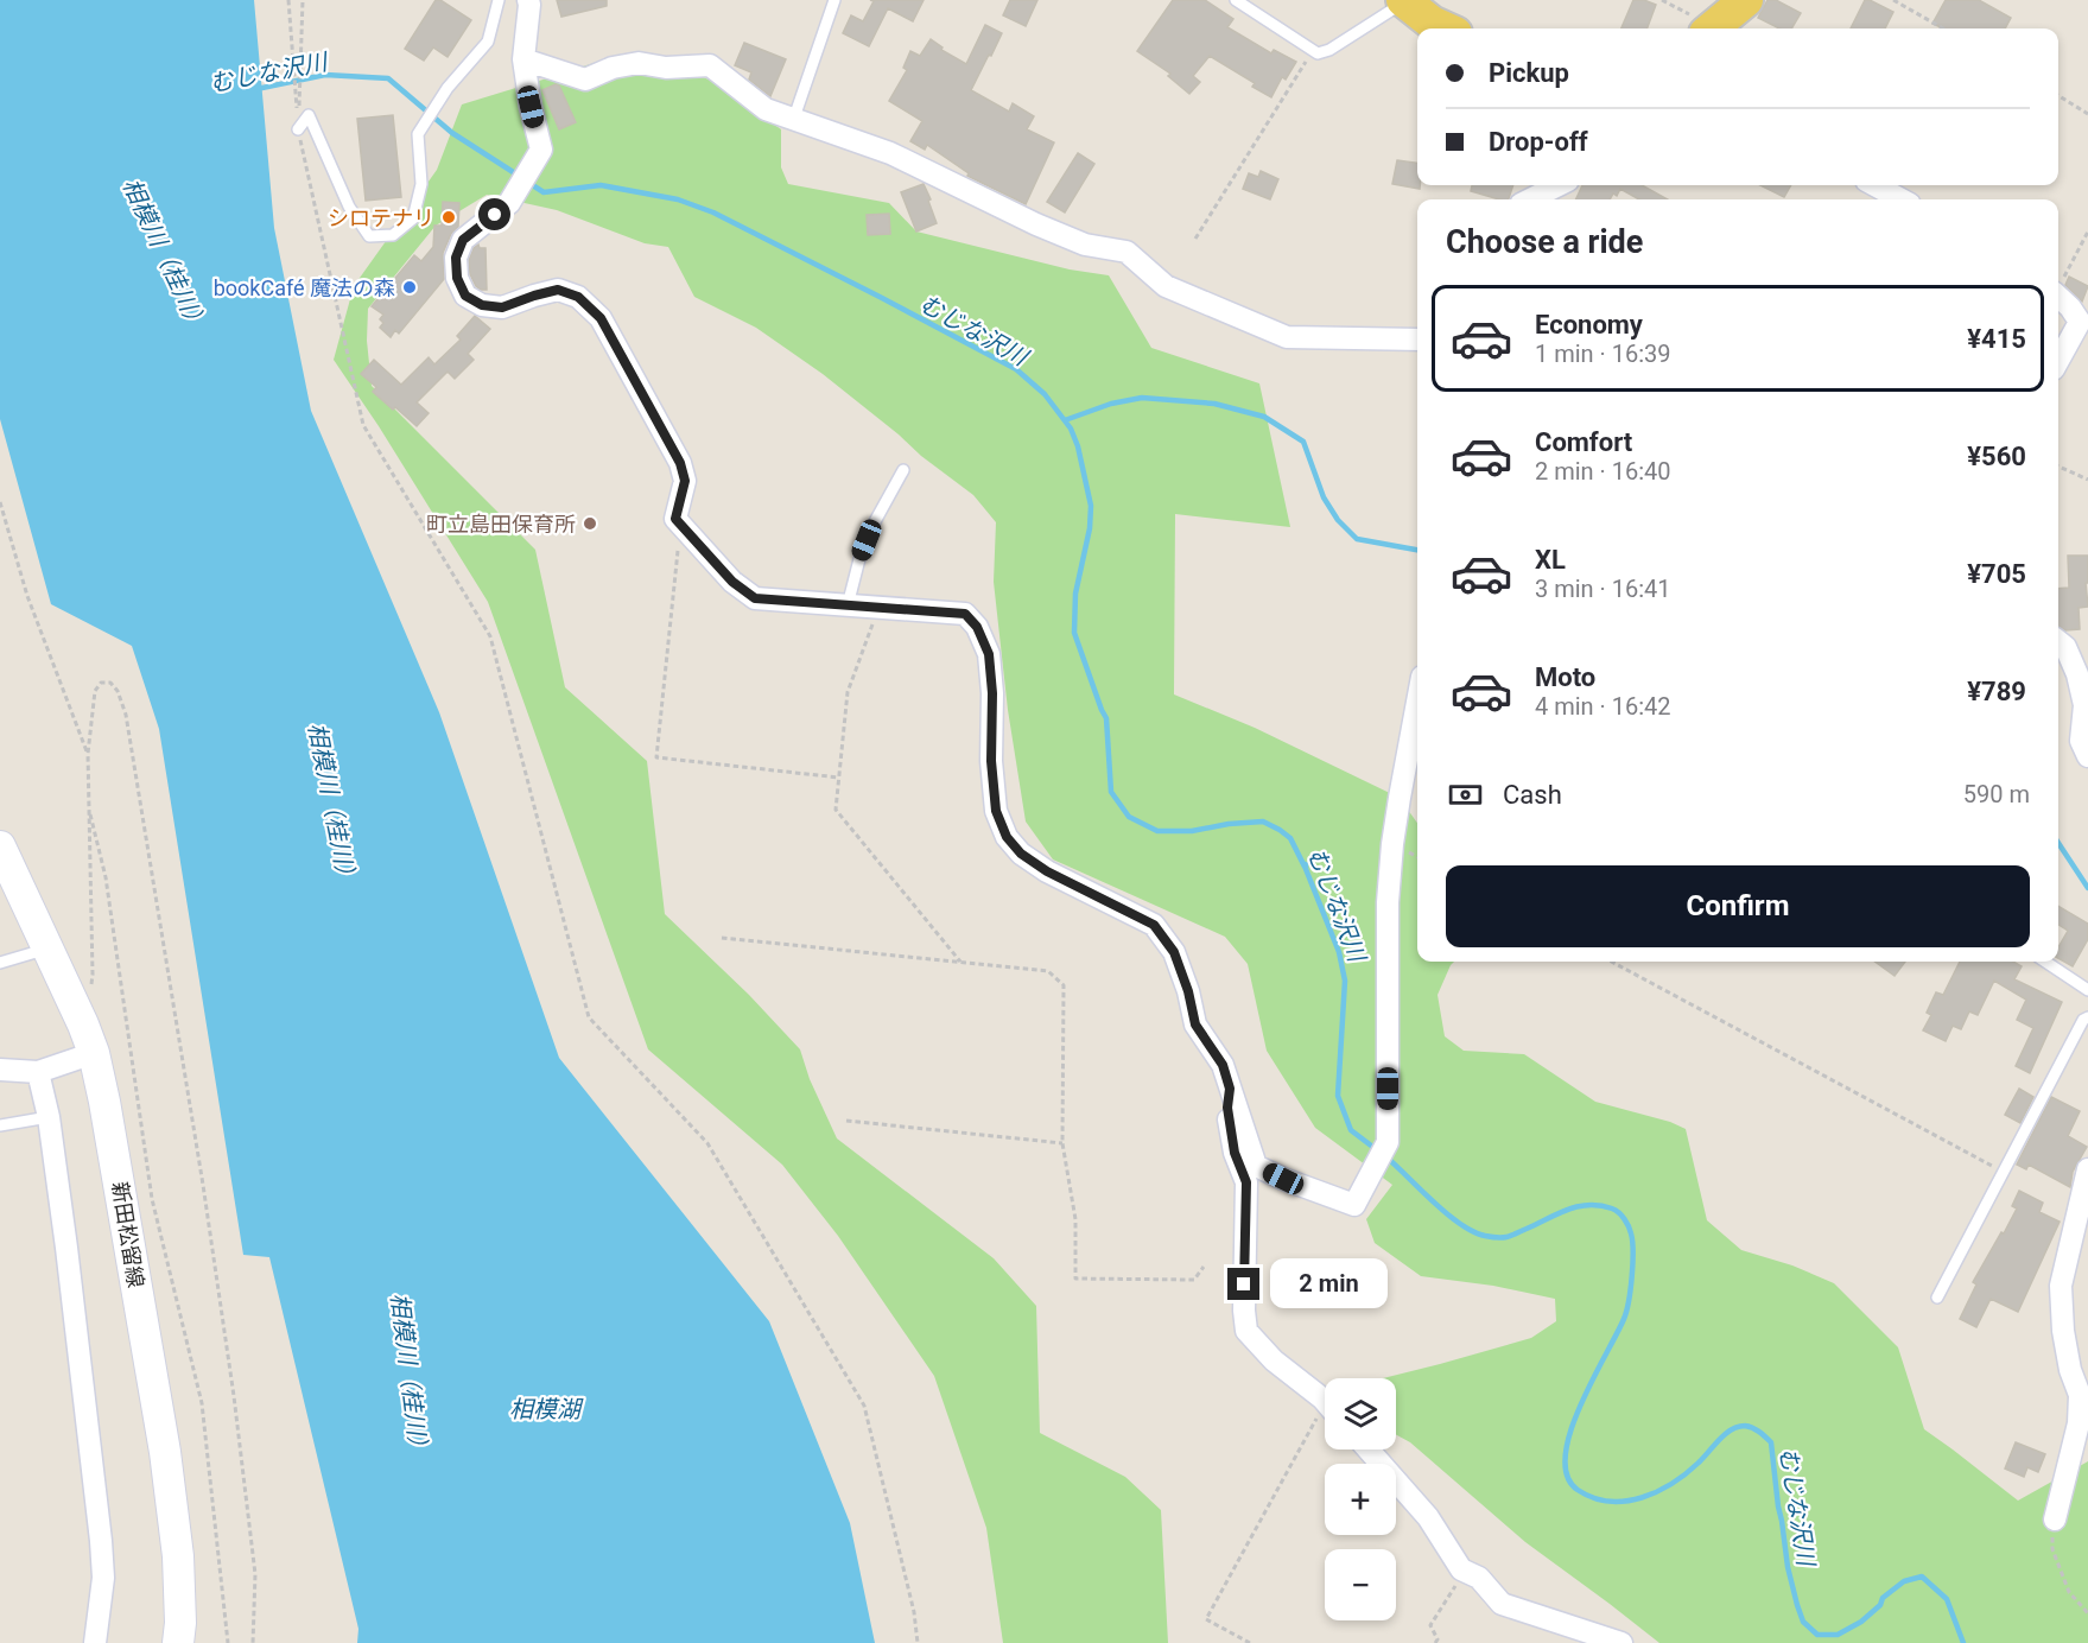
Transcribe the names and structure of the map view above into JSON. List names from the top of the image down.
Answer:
{
  "streets": {
    "main road": ["新田松留線"]
  },
  "water": ["むじな沢川", "相模川（桂川）", "相模湖"],
  "places": ["シロテナリ", "bookCafé 魔法の森", "町立島田保育所"],
  "page": {
    "banner": ["Pickup", "Drop-off"],
    "heading": "Choose a ride",
    "list": [
      {
        "name": "Economy",
        "note": "1 min · 16:39",
        "value": "¥415"
      },
      {
        "name": "Comfort",
        "note": "2 min · 16:40",
        "value": "¥560"
      },
      {
        "name": "XL",
        "note": "3 min · 16:41",
        "value": "¥705"
      },
      {
        "name": "Moto",
        "note": "4 min · 16:42",
        "value": "¥789"
      }
    ],
    "pay": ["Cash", "590 m"],
    "buttons": "Confirm",
    "bubble": "2 min",
    "map_buttons": ["+", "−"]
  }
}
